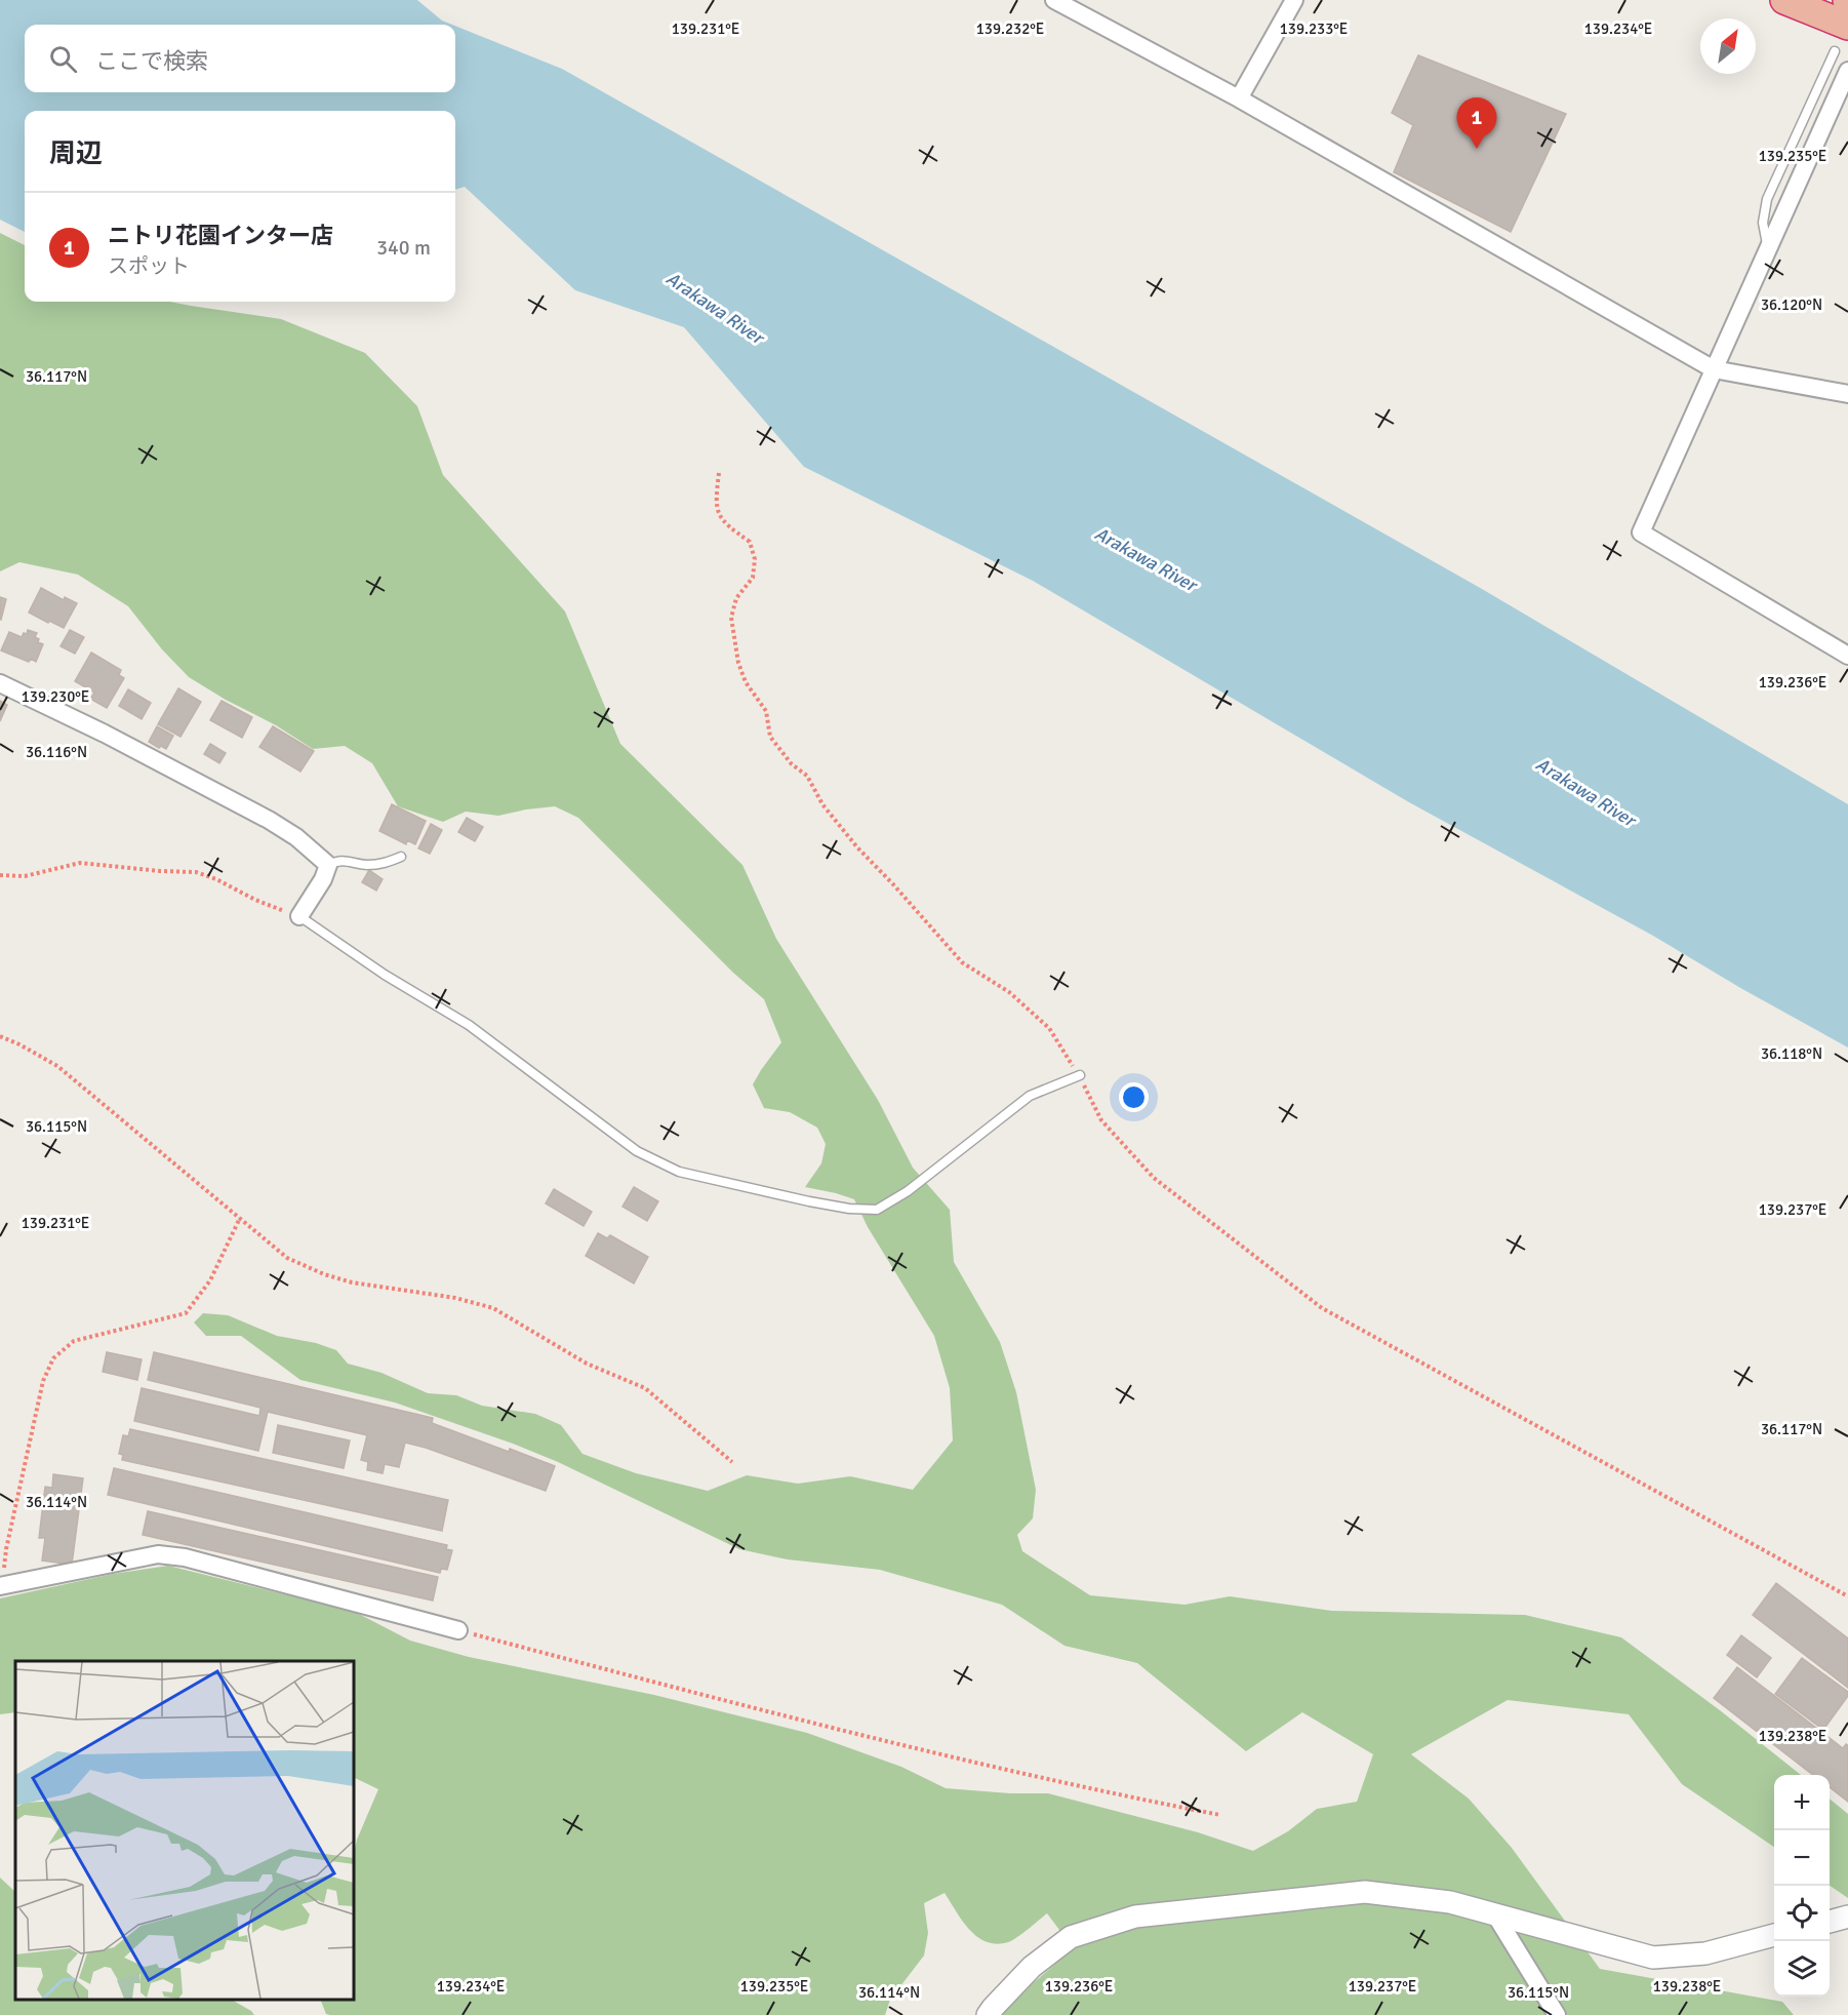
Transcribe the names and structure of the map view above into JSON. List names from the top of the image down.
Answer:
{
  "water": ["Arakawa River"],
  "north": "top right",
  "page": {
    "search": "ここで検索",
    "pins": "1",
    "heading": "周辺",
    "list": [
      {
        "mark": "1",
        "name": "ニトリ花園インター店",
        "note": "スポット",
        "value": "340 m"
      }
    ],
    "map_buttons": ["+", "−"]
  },
  "coordinates": [
    "139.231°E",
    "139.232°E",
    "139.233°E",
    "139.234°E",
    "139.235°E",
    "36.120°N",
    "36.117°N",
    "139.236°E",
    "139.230°E",
    "36.116°N",
    "36.118°N",
    "36.115°N",
    "139.237°E",
    "36.114°N",
    "139.238°E"
  ]
}
